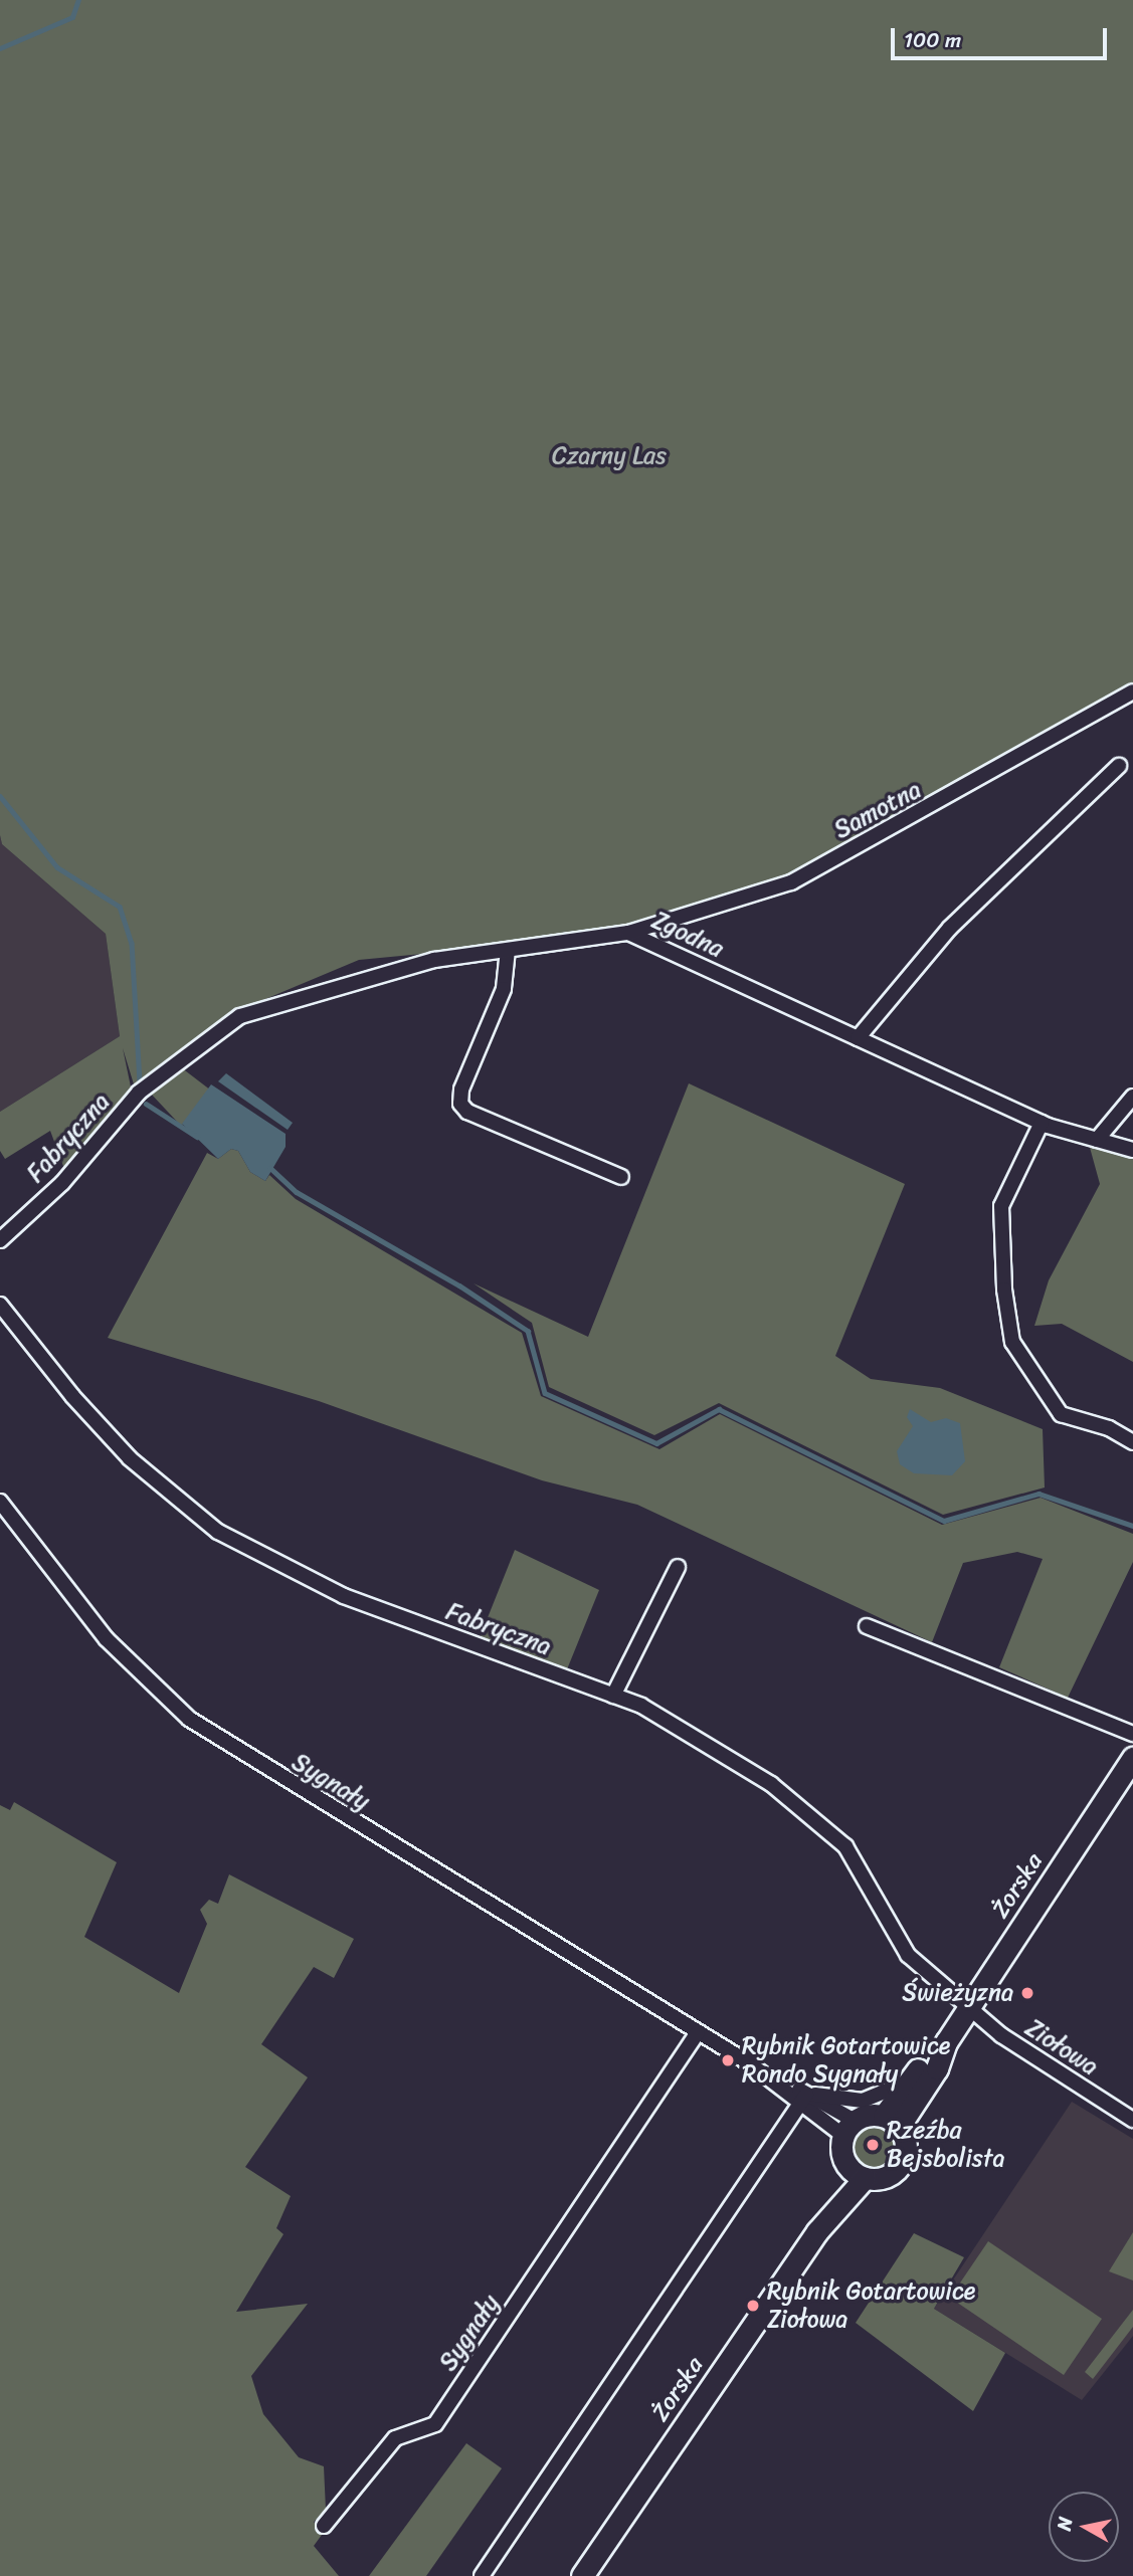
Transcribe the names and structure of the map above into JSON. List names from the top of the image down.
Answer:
{
  "streets": {
    "main road": ["Żorska"],
    "street": [
      "Samotna",
      "Zgodna",
      "Fabryczna",
      "Sygnały",
      "Ziołowa"
    ]
  },
  "crossings": [
    ["Samotna", "Zgodna"],
    ["Zgodna", "Fabryczna"],
    ["Fabryczna", "Żorska"],
    ["Fabryczna", "Ziołowa"],
    ["Sygnały", "Żorska"],
    ["Żorska", "Ziołowa"]
  ],
  "parks": ["Czarny Las"],
  "places": [
    "Świeżyzna",
    "Rybnik Gotartowice Rondo Sygnały",
    "Rzeźba Bejsbolista",
    "Rybnik Gotartowice Ziołowa"
  ],
  "scale_bar": "100 m",
  "north": "left"
}
